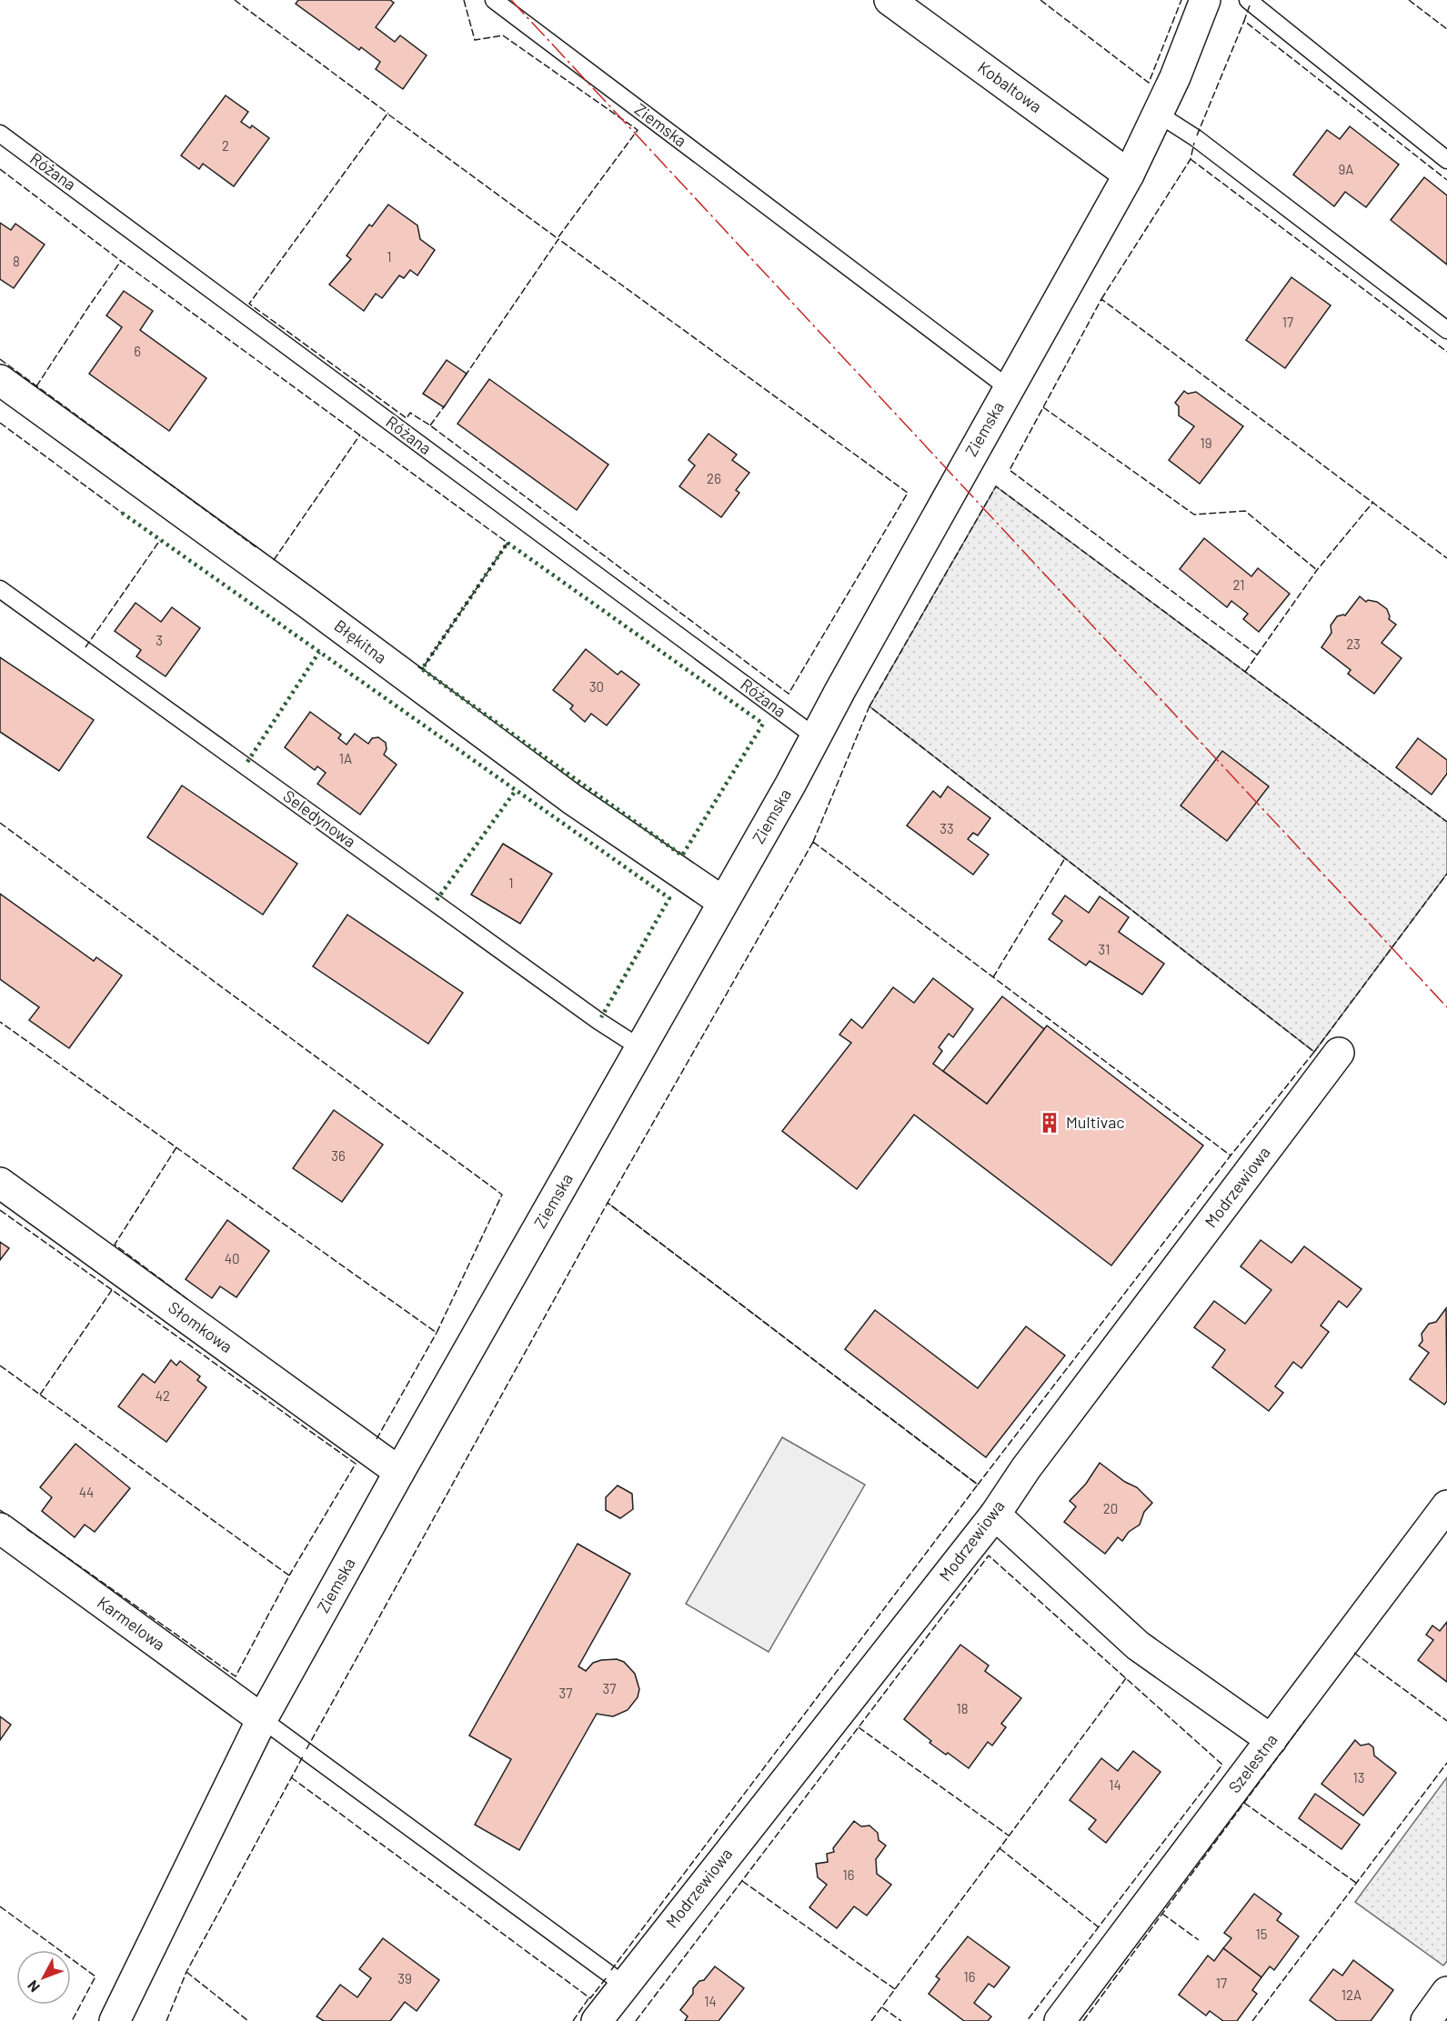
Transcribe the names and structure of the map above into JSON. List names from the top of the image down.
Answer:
{
  "streets": {
    "street": [
      "Kobaltowa",
      "Ziemska",
      "Błękitna",
      "Modrzewiowa",
      "Słomkowa",
      "Karmelowa",
      "Szelestna"
    ],
    "lane": ["Różana", "Seledynowa"]
  },
  "crossings": [
    ["Kobaltowa", "Ziemska"],
    ["Ziemska", "Różana"],
    ["Ziemska", "Błękitna"],
    ["Ziemska", "Seledynowa"],
    ["Ziemska", "Słomkowa"],
    ["Ziemska", "Karmelowa"]
  ],
  "places": {
    "building": ["Multivac"]
  },
  "house_numbers": [
    "2",
    "9A",
    "1",
    "8",
    "17",
    "6",
    "19",
    "26",
    "21",
    "3",
    "23",
    "30",
    "1A",
    "33",
    "1",
    "31",
    "36",
    "40",
    "42",
    "44",
    "20",
    "37",
    "37",
    "18",
    "13",
    "14",
    "16",
    "15",
    "16",
    "39",
    "17",
    "12A",
    "14"
  ],
  "north": "bottom left"
}
